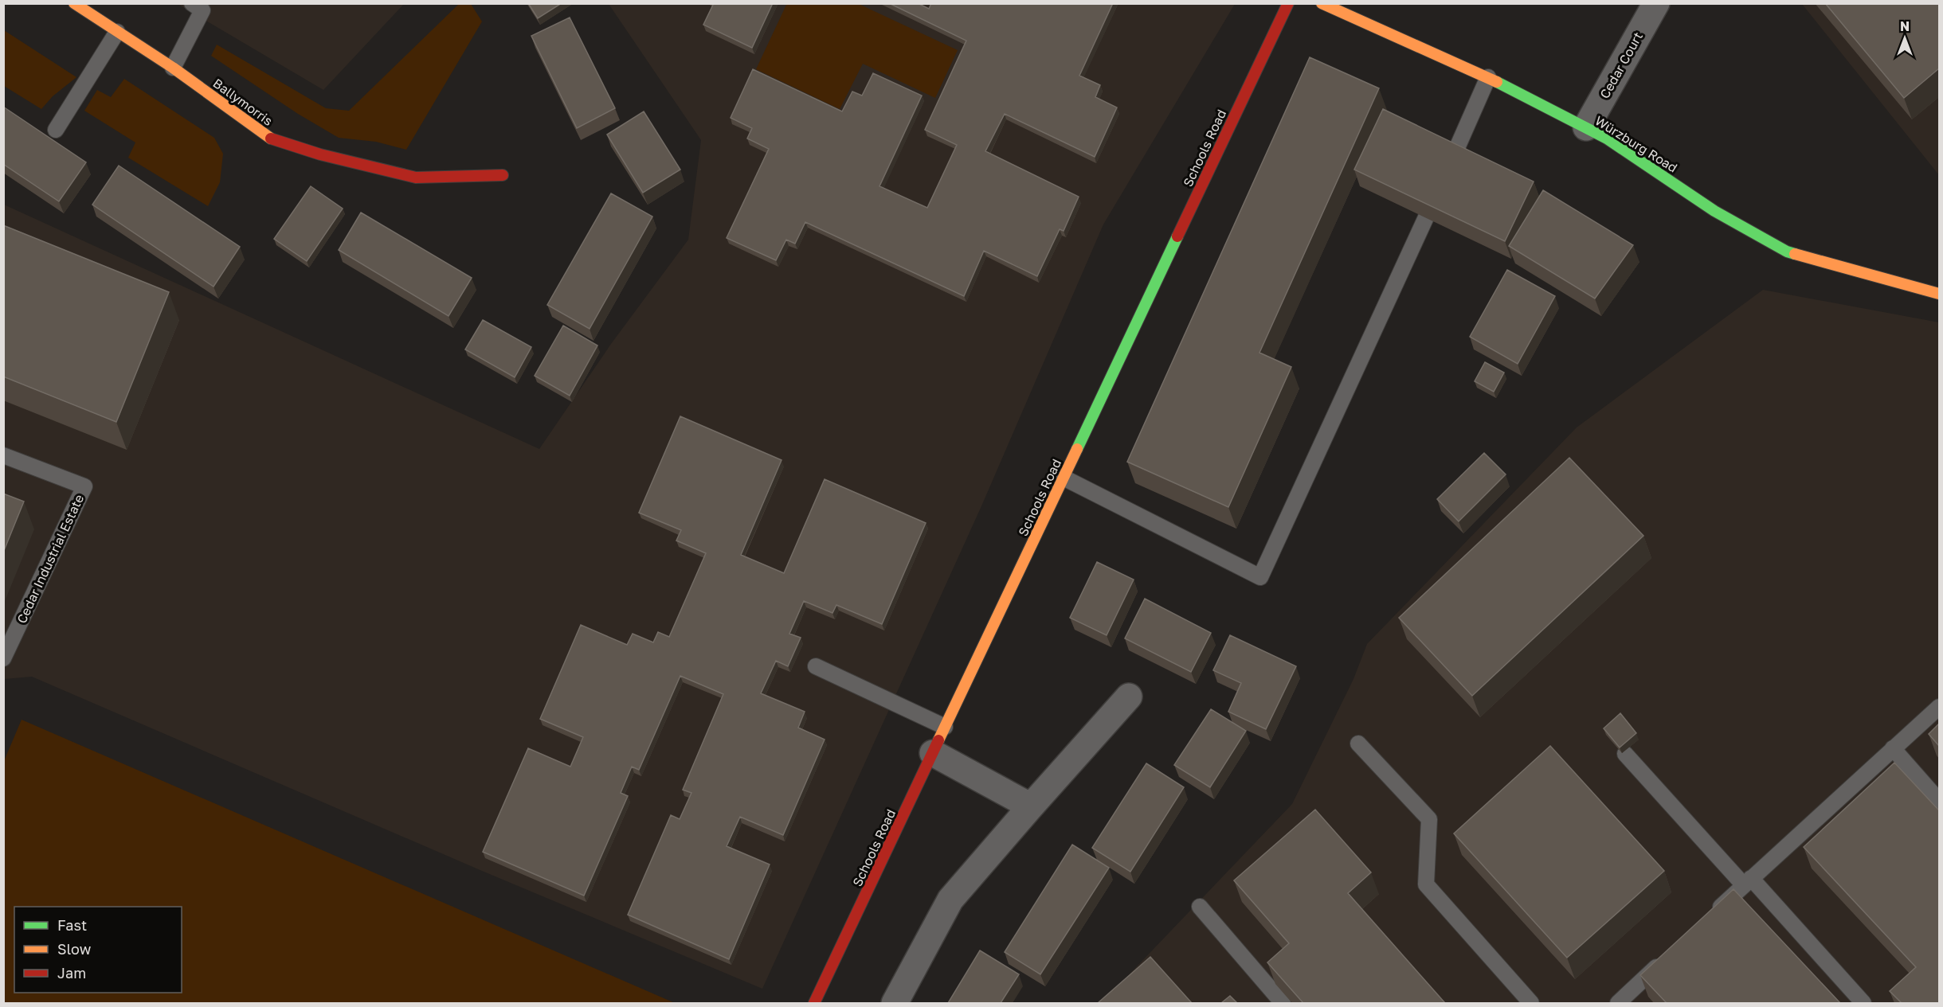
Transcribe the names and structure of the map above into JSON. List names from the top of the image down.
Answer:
{
  "streets": {
    "street": [
      "Cedar Court",
      "Ballymorris",
      "Würzburg Road",
      "Schools Road"
    ],
    "lane": ["Cedar Industrial Estate"]
  },
  "crossings": [
    ["Cedar Court", "Würzburg Road"]
  ],
  "legend": ["Fast", "Slow", "Jam"],
  "north": "top"
}
